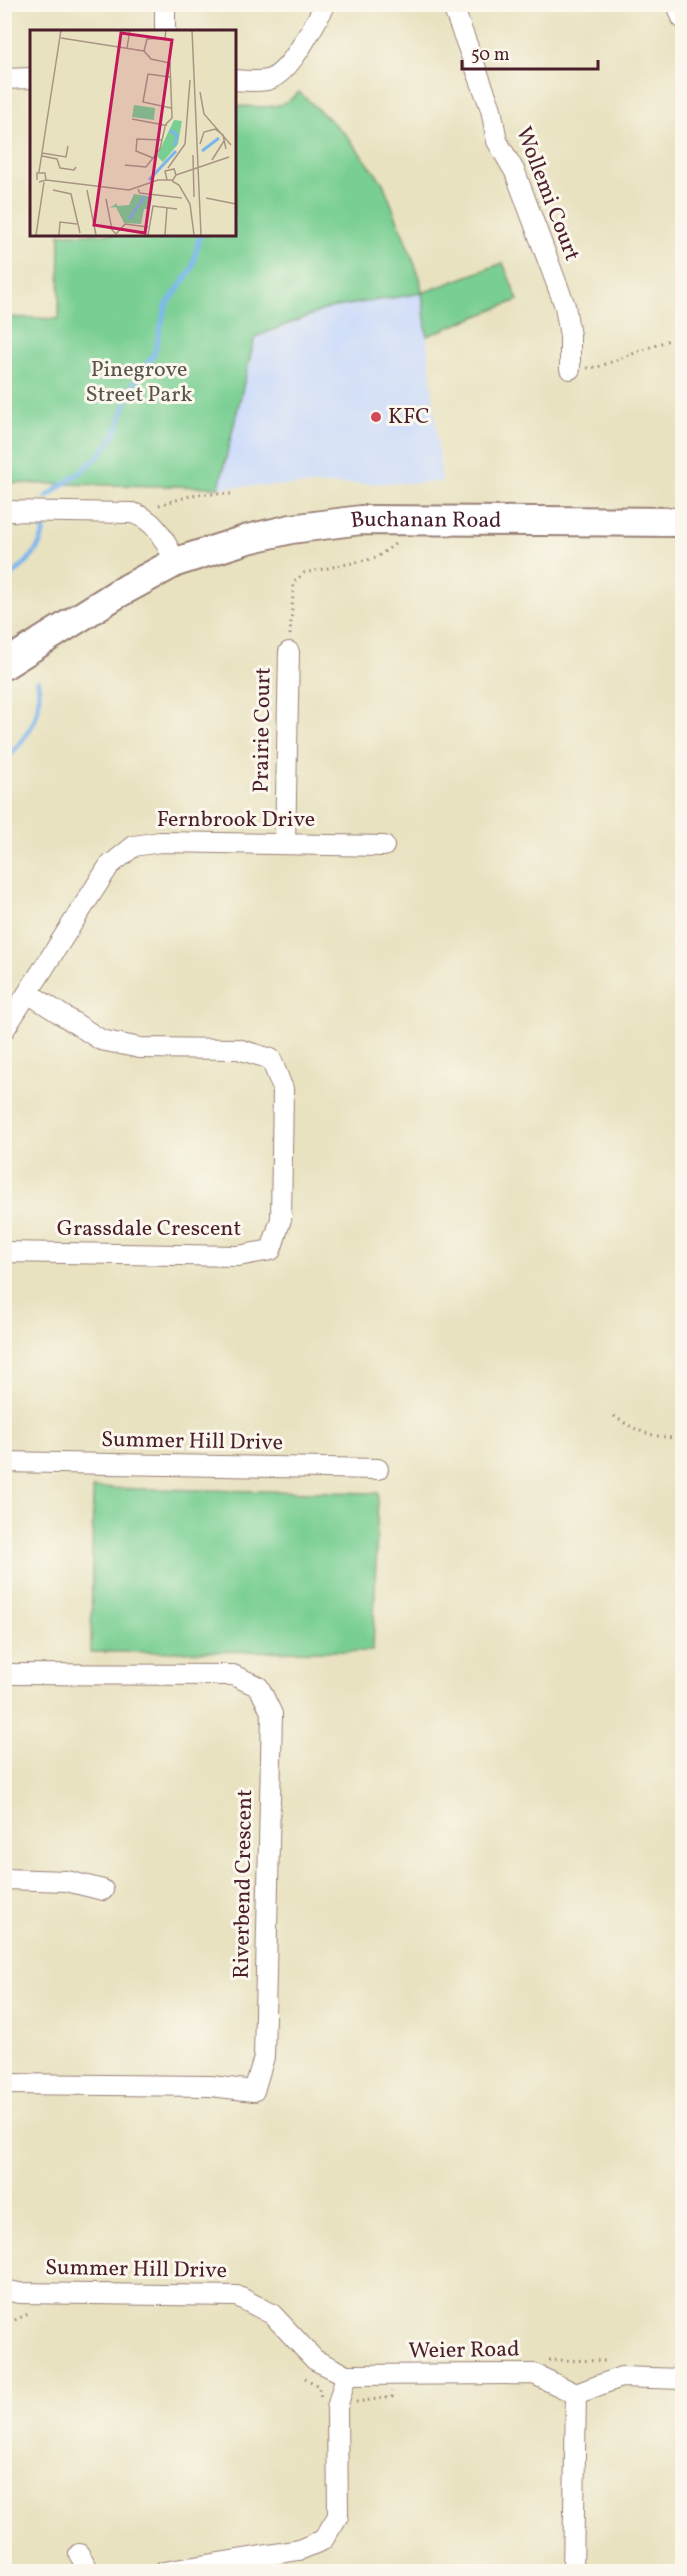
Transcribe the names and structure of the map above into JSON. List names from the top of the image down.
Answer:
{
  "streets": {
    "main road": ["Buchanan Road"],
    "street": [
      "Wollemi Court",
      "Prairie Court",
      "Fernbrook Drive",
      "Grassdale Crescent",
      "Summer Hill Drive",
      "Riverbend Crescent",
      "Weier Road"
    ]
  },
  "crossings": [
    ["Prairie Court", "Fernbrook Drive"],
    ["Fernbrook Drive", "Grassdale Crescent"],
    ["Summer Hill Drive", "Weier Road"]
  ],
  "parks": ["Pinegrove Street Park"],
  "places": ["KFC"],
  "scale_bar": "50 m"
}
